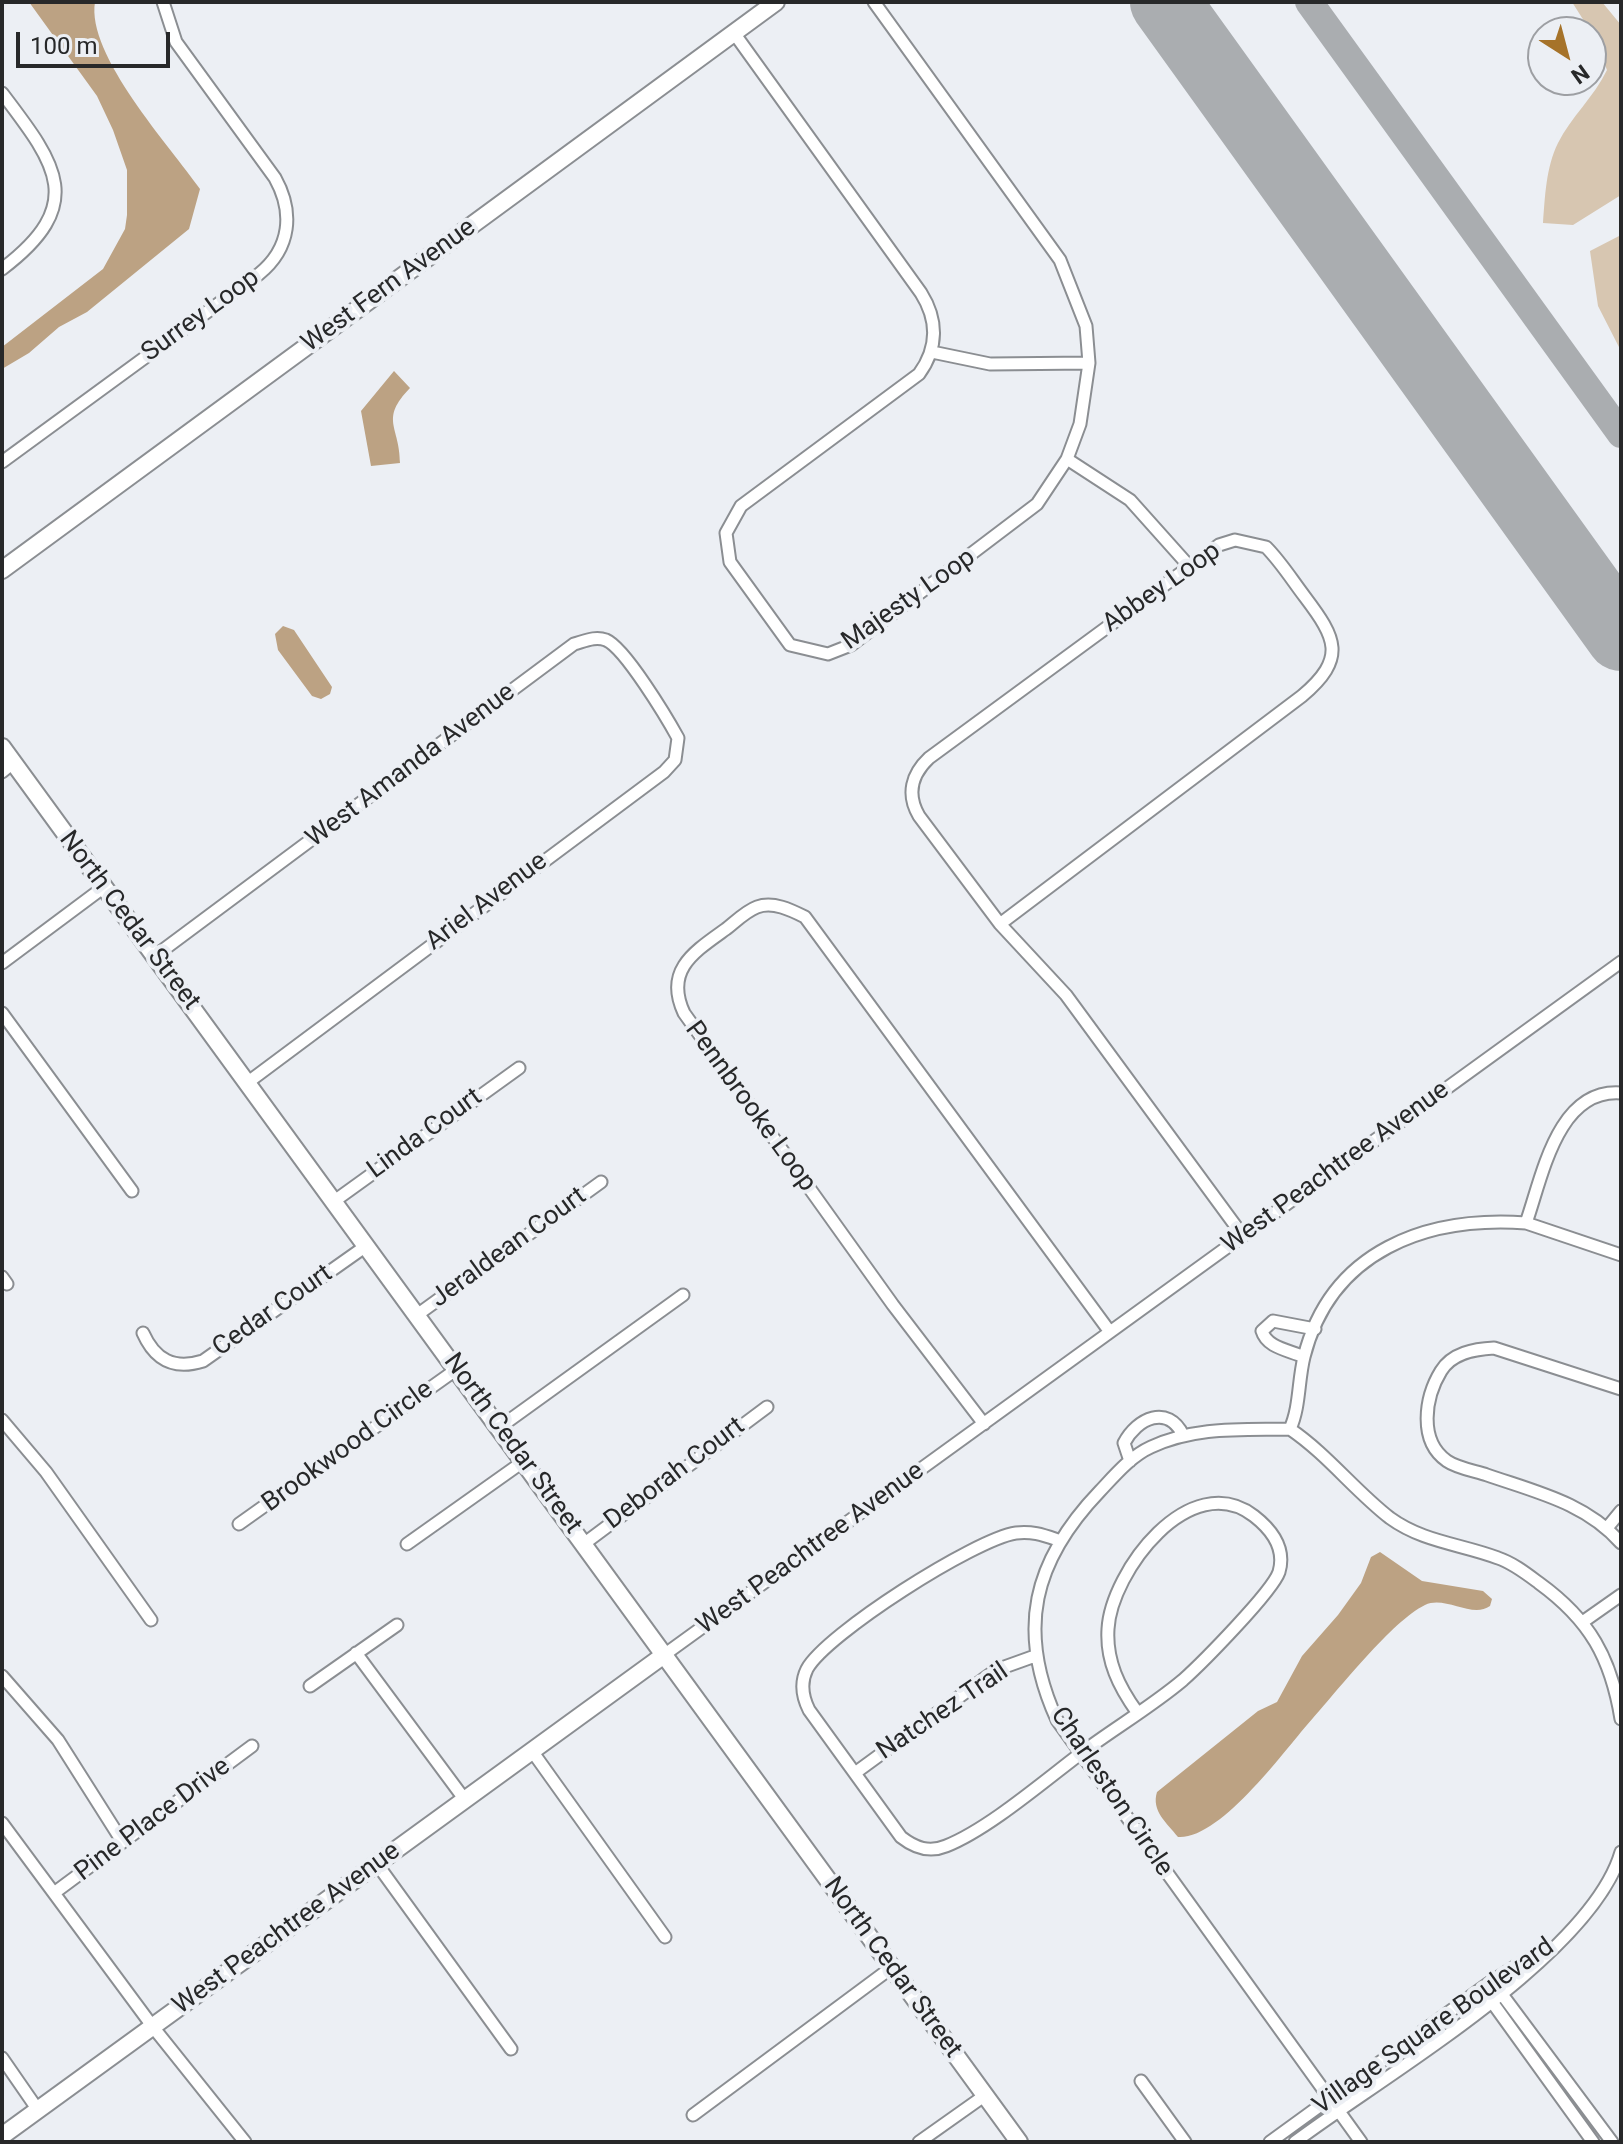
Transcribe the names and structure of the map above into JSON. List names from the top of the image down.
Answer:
{
  "streets": {
    "street": [
      "West Fern Avenue",
      "Surrey Loop",
      "Abbey Loop",
      "Majesty Loop",
      "West Amanda Avenue",
      "Ariel Avenue",
      "North Cedar Street",
      "Pennbrooke Loop",
      "Linda Court",
      "West Peachtree Avenue",
      "Jeraldean Court",
      "Cedar Court",
      "Brookwood Circle",
      "Deborah Court",
      "Natchez Trail",
      "Charleston Circle",
      "Pine Place Drive",
      "Village Square Boulevard"
    ]
  },
  "crossings": [
    ["Abbey Loop", "West Peachtree Avenue"],
    ["West Amanda Avenue", "Ariel Avenue"],
    ["West Amanda Avenue", "North Cedar Street"],
    ["Ariel Avenue", "North Cedar Street"],
    ["North Cedar Street", "Linda Court"],
    ["North Cedar Street", "West Peachtree Avenue"],
    ["North Cedar Street", "Jeraldean Court"],
    ["North Cedar Street", "Cedar Court"],
    ["North Cedar Street", "Brookwood Circle"],
    ["North Cedar Street", "Deborah Court"],
    ["Pennbrooke Loop", "West Peachtree Avenue"],
    ["Natchez Trail", "Charleston Circle"],
    ["Charleston Circle", "Village Square Boulevard"]
  ],
  "scale_bar": "100 m",
  "north": "bottom right"
}
